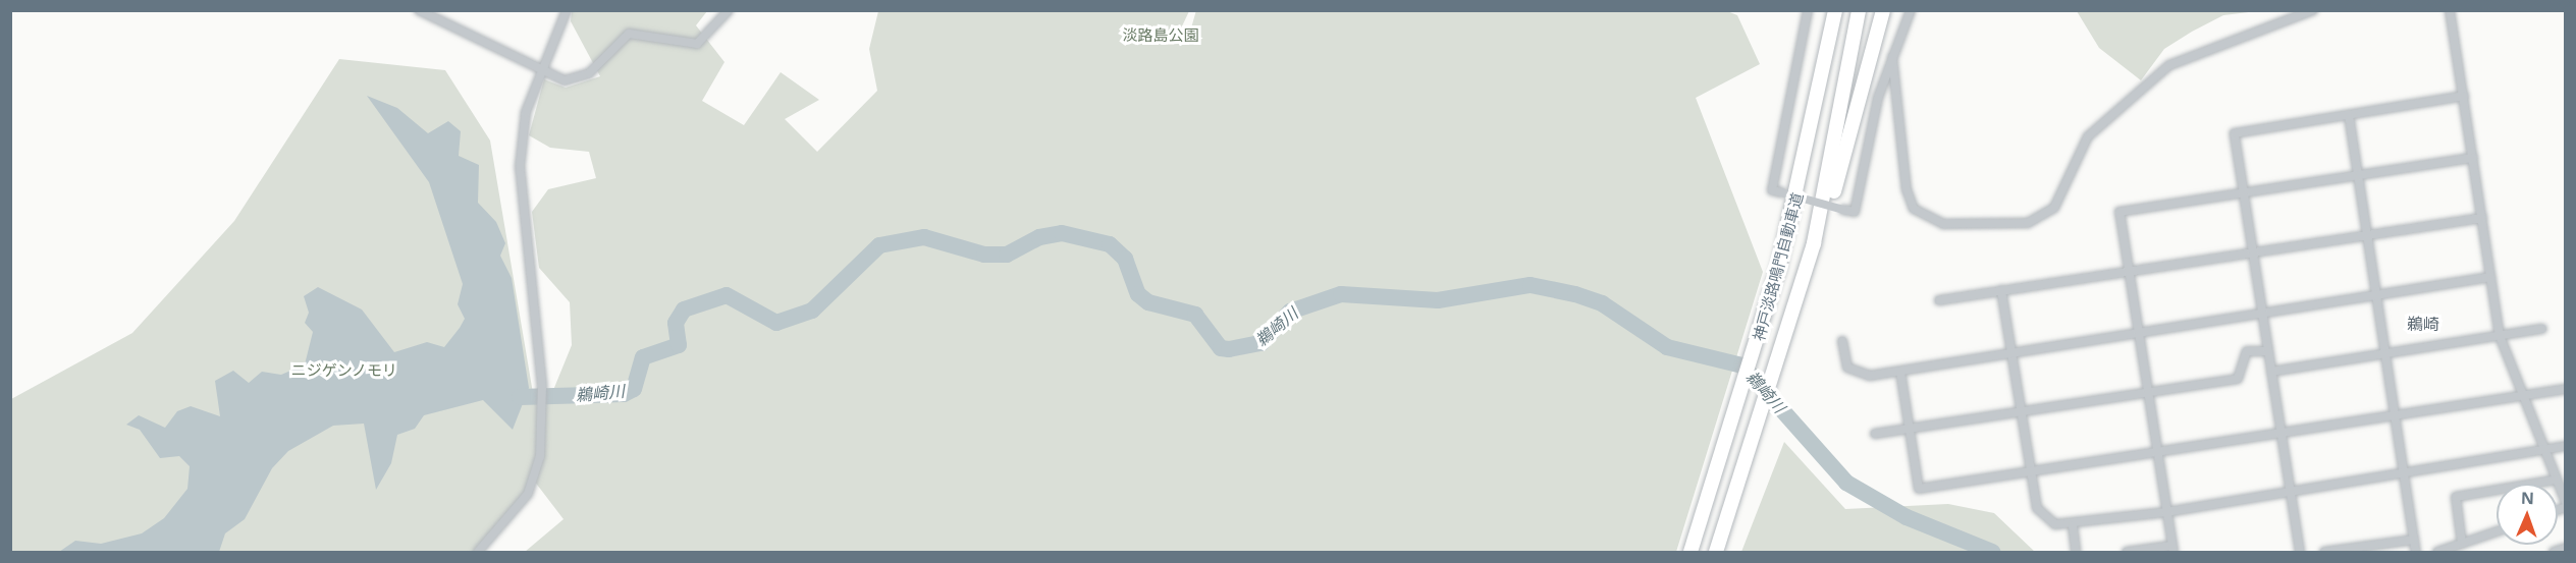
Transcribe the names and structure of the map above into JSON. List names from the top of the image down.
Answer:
{
  "streets": {
    "highway": ["神戸淡路鳴門自動車道"]
  },
  "districts": ["鵜崎"],
  "water": ["鵜崎川"],
  "parks": ["淡路島公園", "ニジゲンノモリ"],
  "north": "top"
}
